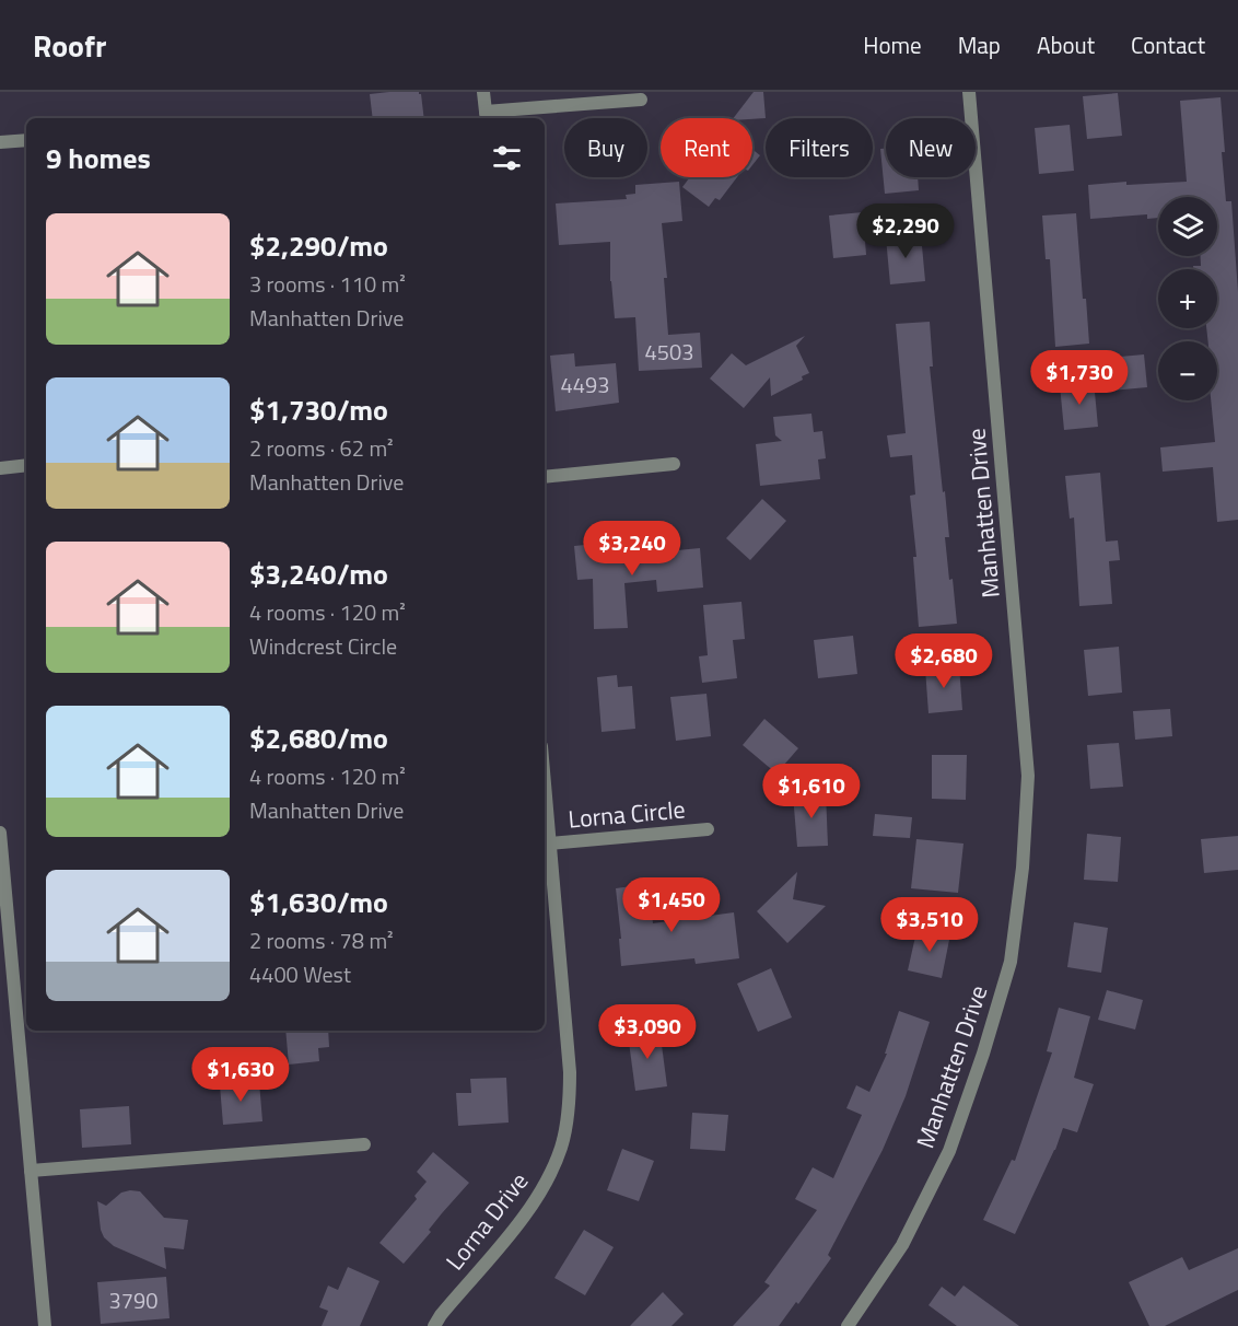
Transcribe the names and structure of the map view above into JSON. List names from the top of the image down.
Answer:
{
  "streets": {
    "street": ["Manhatten Drive", "Lorna Circle", "Lorna Drive"]
  },
  "crossings": [
    ["Lorna Circle", "Lorna Drive"]
  ],
  "house_numbers": ["4503", "4493", "3790"],
  "page": {
    "header": "Roofr",
    "nav": [
      "Home",
      "Map",
      "About",
      "Contact"
    ],
    "chip": [
      "Buy",
      "Rent",
      "Filters",
      "New"
    ],
    "heading": "9 homes",
    "map_buttons": ["+", "−"],
    "list": [
      {
        "name": "$2,290/mo",
        "note": "3 rooms · 110 m² · Manhatten Drive"
      },
      {
        "name": "$1,730/mo",
        "note": "2 rooms · 62 m² · Manhatten Drive"
      },
      {
        "name": "$3,240/mo",
        "note": "4 rooms · 120 m² · Windcrest Circle"
      },
      {
        "name": "$2,680/mo",
        "note": "4 rooms · 120 m² · Manhatten Drive"
      },
      {
        "name": "$1,630/mo",
        "note": "2 rooms · 78 m² · 4400 West"
      }
    ],
    "price": [
      "$2,290",
      "$1,730",
      "$3,240",
      "$2,680",
      "$1,610",
      "$1,450",
      "$3,510",
      "$3,090",
      "$1,630"
    ]
  }
}
